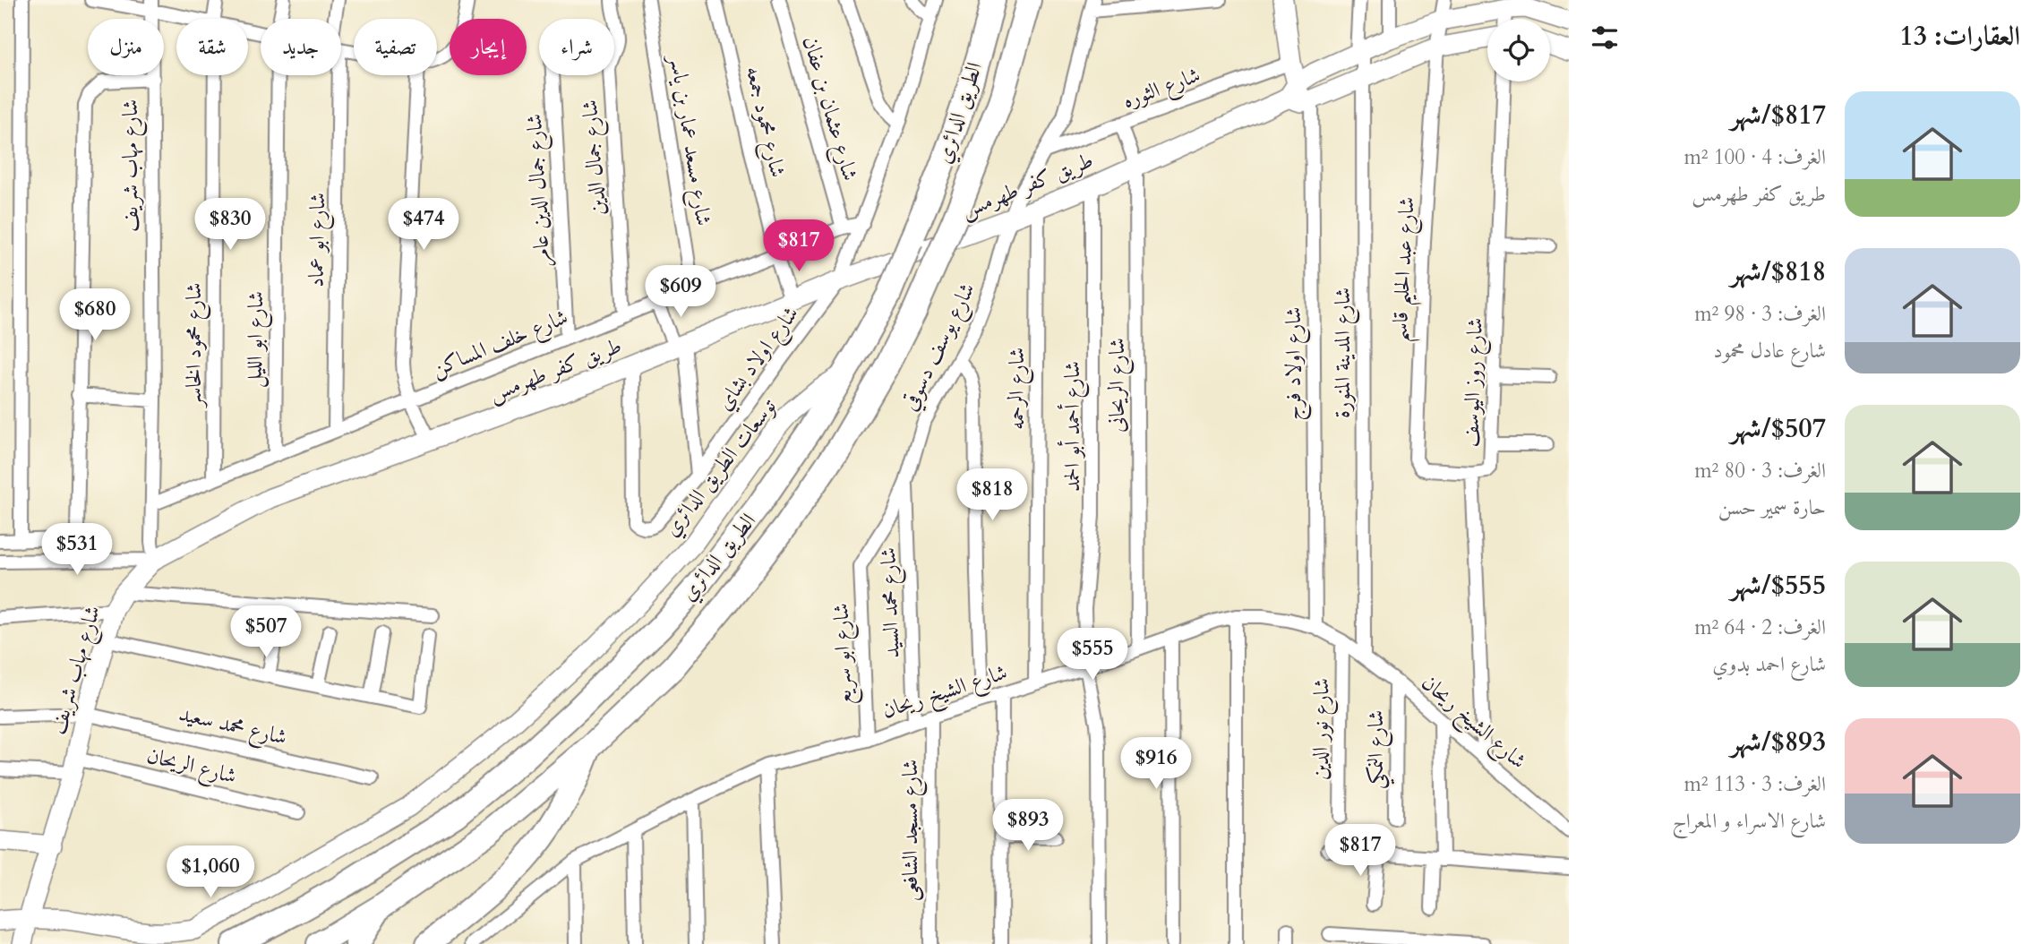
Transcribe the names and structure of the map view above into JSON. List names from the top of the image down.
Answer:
{
  "streets": {
    "highway": ["الطريق الدائري"],
    "street": [
      "شارع الثوره",
      "شارع عثمان بن عفان",
      "شارع محمود جمعه",
      "شارع مسعد عمار بن ياسر",
      "شارع جمال الدين",
      "شارع مهاب شريف",
      "طريق كفر طهرمس",
      "شارع جمال الدين عامر",
      "شارع ابو عماد",
      "شارع عبد الحليم قاسم",
      "شارع ابو الليل",
      "شارع خلف المساكن",
      "شارع محمود الخاسر",
      "شارع يوسف دسوقي",
      "شارع المدينة المنورة",
      "شارع اولاد بشاي",
      "شارع اولاد فرج",
      "شارع روز اليوسف",
      "شارع الريحانى",
      "شارع الرحمه",
      "شارع أحمد أبو الحمد",
      "توسعات الطريق الدائري",
      "شارع محمد السيد",
      "شارع ابو سريع",
      "شارع الشيخ ريحان",
      "شارع محمد سعيد",
      "شارع نور الدين",
      "شارع النمكي",
      "شارع الريحان",
      "شارع مسجد الشافعى"
    ]
  },
  "crossings": [
    ["شارع الثوره", "شارع يوسف دسوقي"],
    ["شارع الثوره", "شارع الريحانى"],
    ["شارع عثمان بن عفان", "شارع خلف المساكن"],
    ["الطريق الدائري", "توسعات الطريق الدائري"],
    ["شارع محمود جمعه", "طريق كفر طهرمس"],
    ["شارع محمود جمعه", "شارع خلف المساكن"],
    ["شارع مسعد عمار بن ياسر", "شارع خلف المساكن"],
    ["شارع جمال الدين", "شارع خلف المساكن"],
    ["شارع مهاب شريف", "طريق كفر طهرمس"],
    ["شارع مهاب شريف", "شارع خلف المساكن"],
    ["شارع مهاب شريف", "توسعات الطريق الدائري"],
    ["شارع مهاب شريف", "شارع محمد سعيد"],
    ["شارع مهاب شريف", "شارع الريحان"],
    ["طريق كفر طهرمس", "شارع عبد الحليم قاسم"],
    ["طريق كفر طهرمس", "شارع يوسف دسوقي"],
    ["طريق كفر طهرمس", "شارع المدينة المنورة"],
    ["طريق كفر طهرمس", "شارع اولاد بشاي"],
    ["طريق كفر طهرمس", "شارع اولاد فرج"],
    ["طريق كفر طهرمس", "شارع الريحانى"],
    ["طريق كفر طهرمس", "شارع الرحمه"],
    ["طريق كفر طهرمس", "شارع أحمد أبو الحمد"],
    ["شارع جمال الدين عامر", "شارع خلف المساكن"],
    ["شارع ابو عماد", "شارع خلف المساكن"],
    ["شارع عبد الحليم قاسم", "شارع روز اليوسف"],
    ["شارع ابو الليل", "شارع خلف المساكن"],
    ["شارع خلف المساكن", "شارع محمود الخاسر"],
    ["شارع خلف المساكن", "شارع اولاد بشاي"],
    ["شارع يوسف دسوقي", "شارع محمد السيد"],
    ["شارع يوسف دسوقي", "شارع ابو سريع"],
    ["شارع المدينة المنورة", "شارع الشيخ ريحان"],
    ["شارع اولاد فرج", "شارع الشيخ ريحان"],
    ["شارع روز اليوسف", "شارع الشيخ ريحان"],
    ["شارع الريحانى", "شارع الشيخ ريحان"],
    ["شارع الرحمه", "شارع الشيخ ريحان"],
    ["شارع أحمد أبو الحمد", "شارع الشيخ ريحان"],
    ["شارع محمد السيد", "شارع الشيخ ريحان"],
    ["شارع ابو سريع", "شارع الشيخ ريحان"],
    ["شارع الشيخ ريحان", "شارع نور الدين"],
    ["شارع الشيخ ريحان", "شارع النمكي"],
    ["شارع الشيخ ريحان", "شارع مسجد الشافعى"]
  ],
  "page": {
    "heading": "العقارات: 13",
    "chip": [
      "شراء",
      "إيجار",
      "تصفية",
      "جديد",
      "شقة",
      "منزل"
    ],
    "list": [
      {
        "name": "$817/شهر",
        "note": "الغرف: 4 · 100 m² · طريق كفر طهرمس"
      },
      {
        "name": "$818/شهر",
        "note": "الغرف: 3 · 98 m² · شارع عادل محمود"
      },
      {
        "name": "$507/شهر",
        "note": "الغرف: 3 · 80 m² · حارة سمير حسن"
      },
      {
        "name": "$555/شهر",
        "note": "الغرف: 2 · 64 m² · شارع احمد بدوي"
      },
      {
        "name": "$893/شهر",
        "note": "الغرف: 3 · 113 m² · شارع الاسراء و المعراج"
      }
    ],
    "price": [
      "$830",
      "$474",
      "$817",
      "$609",
      "$680",
      "$818",
      "$531",
      "$507",
      "$555",
      "$916",
      "$893",
      "$817",
      "$1,060"
    ]
  }
}
